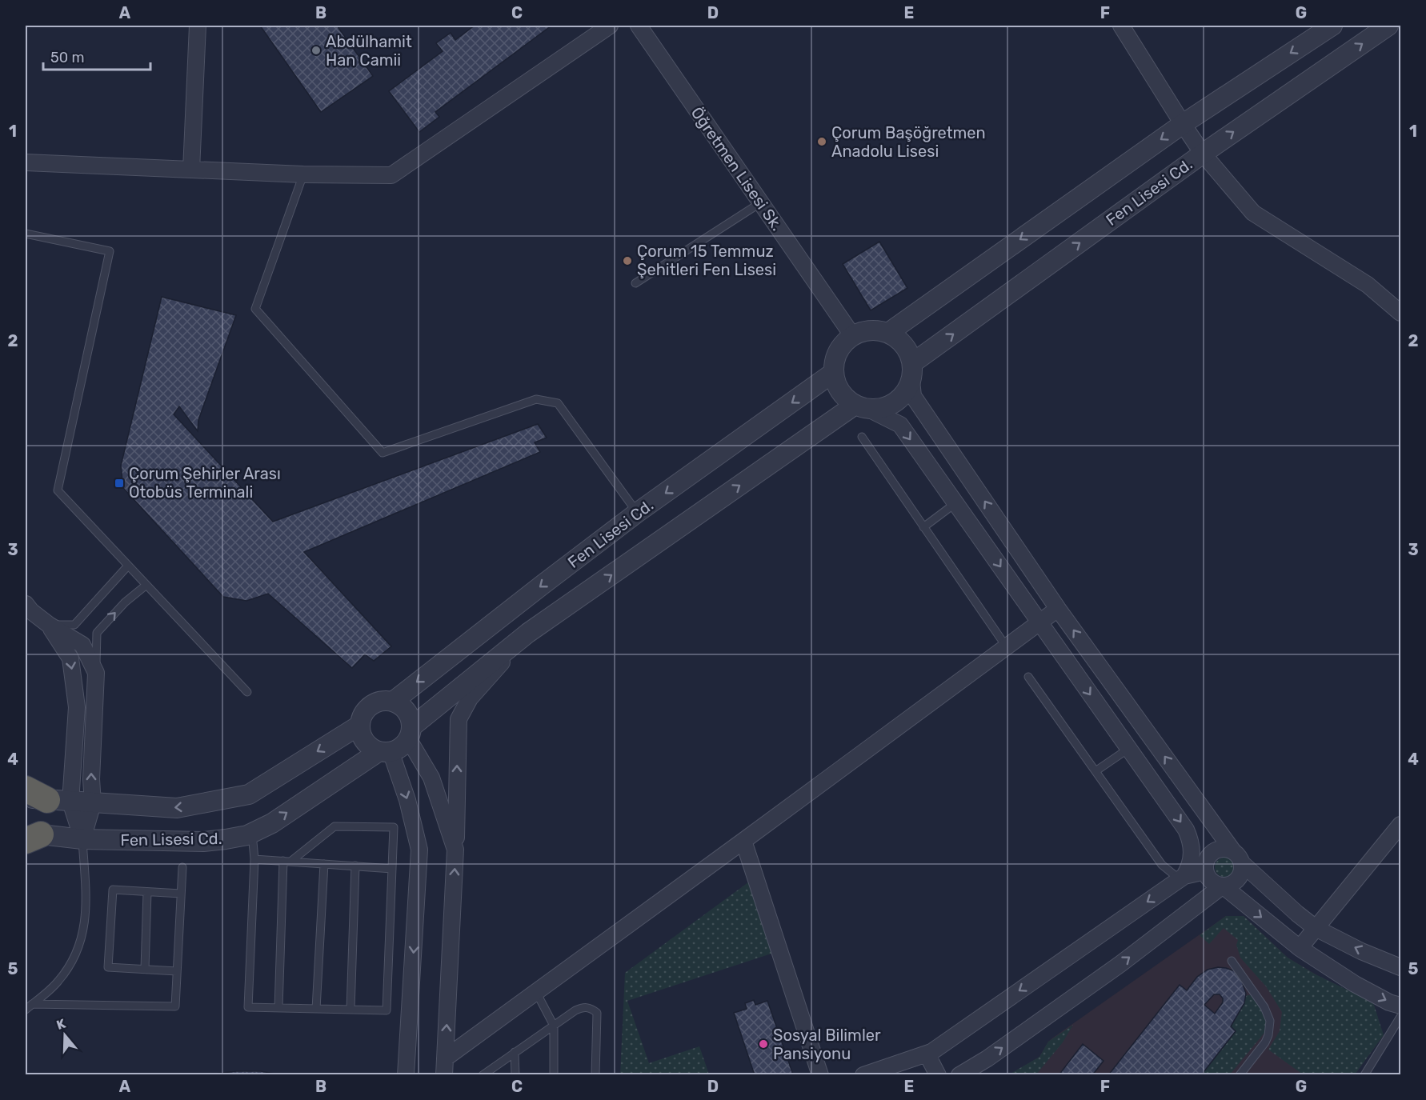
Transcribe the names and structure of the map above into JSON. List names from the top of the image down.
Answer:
{
  "streets": {
    "street": ["Öğretmen Lisesi Sk.", "Fen Lisesi Cd."]
  },
  "crossings": [
    ["Öğretmen Lisesi Sk.", "Fen Lisesi Cd."]
  ],
  "places": {
    "other": [
      "Abdülhamit Han Camii",
      "Çorum Başöğretmen Anadolu Lisesi",
      "Çorum 15 Temmuz Şehitleri Fen Lisesi",
      "Sosyal Bilimler Pansiyonu"
    ],
    "transit": ["Çorum Şehirler Arası Otobüs Terminali"]
  },
  "scale_bar": "50 m",
  "north": "top",
  "grid": {
    "columns": [
      "A",
      "B",
      "C",
      "D",
      "E",
      "F",
      "G"
    ],
    "rows": [
      "1",
      "2",
      "3",
      "4",
      "5"
    ]
  }
}
